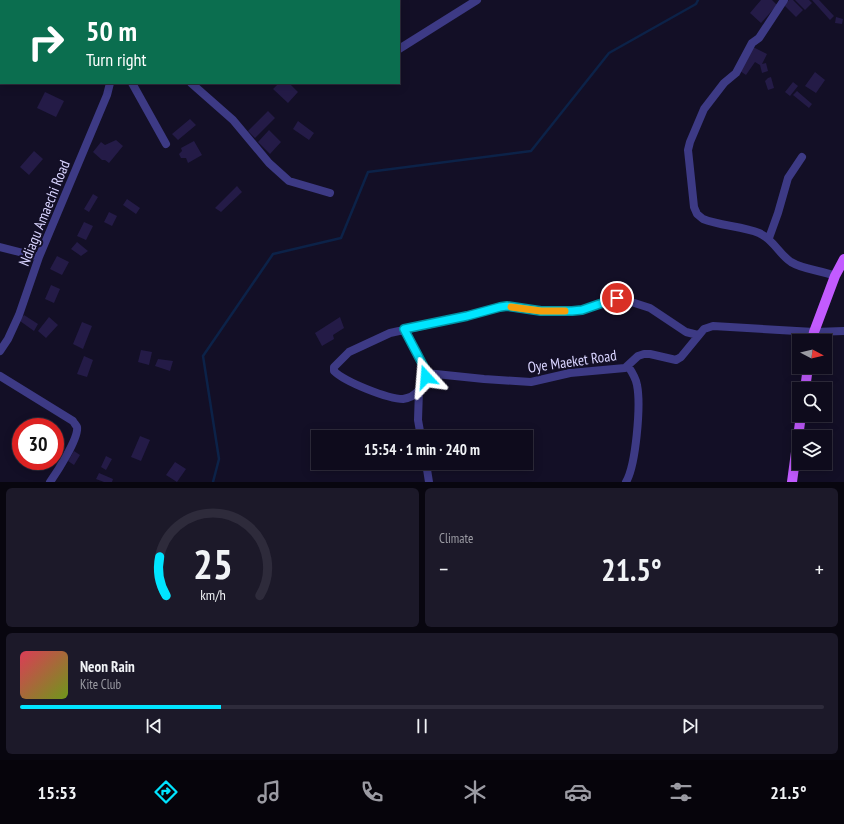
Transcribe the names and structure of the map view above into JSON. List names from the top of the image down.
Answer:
{
  "streets": {
    "street": ["Ndiagu Amaechi Road", "Oye Maeket Road"]
  },
  "north": "right",
  "page": {
    "turn": ["50 m", "Turn right"],
    "limit": "30",
    "trip": "15:54 · 1 min · 240 m",
    "tile": "Climate",
    "heat": ["−", "21.5°", "+"],
    "song": ["Neon Rain", "Kite Club"],
    "tabs": ["15:53", "21.5°"],
    "gauge": ["25", "km/h"]
  }
}
